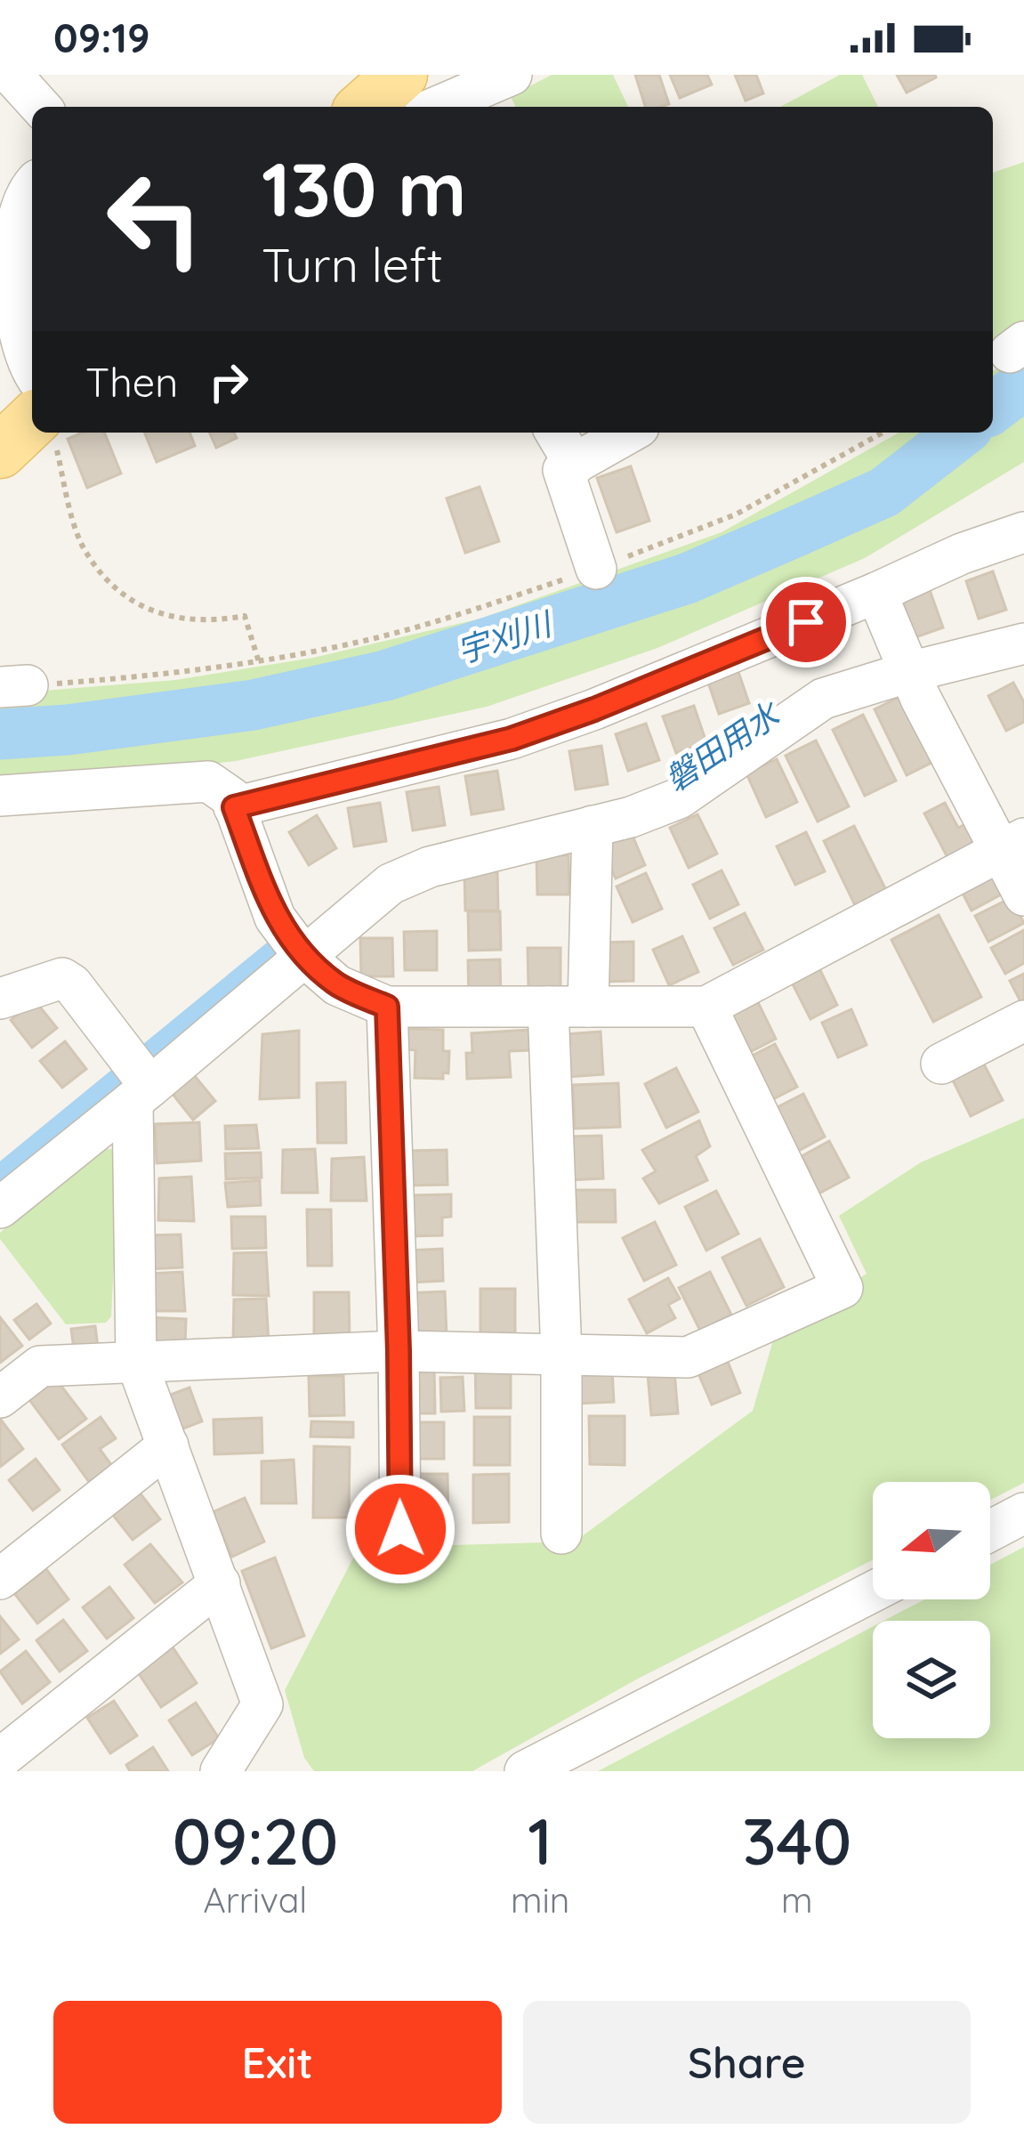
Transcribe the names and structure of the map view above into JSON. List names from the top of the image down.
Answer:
{
  "water": ["宇刈川", "磐田用水"],
  "north": "left",
  "page": {
    "status": "09:19",
    "turn": ["130 m", "Turn left"],
    "then": "Then",
    "eta": [
      "09:20",
      "Arrival",
      "1",
      "min",
      "340",
      "m"
    ],
    "buttons": ["Exit", "Share"]
  }
}
